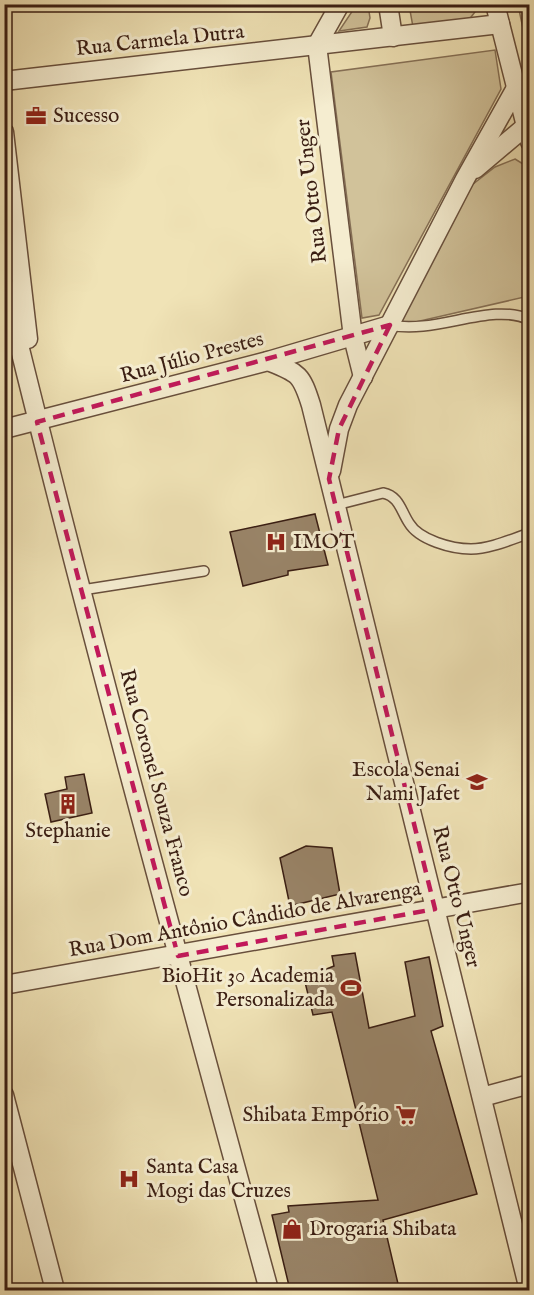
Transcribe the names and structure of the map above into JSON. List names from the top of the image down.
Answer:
{
  "streets": {
    "street": [
      "Rua Carmela Dutra",
      "Rua Otto Unger",
      "Rua Júlio Prestes",
      "Rua Coronel Souza Franco",
      "Rua Dom Antônio Cândido de Alvarenga"
    ]
  },
  "crossings": [
    ["Rua Carmela Dutra", "Rua Otto Unger"],
    ["Rua Otto Unger", "Rua Júlio Prestes"],
    ["Rua Otto Unger", "Rua Dom Antônio Cândido de Alvarenga"],
    ["Rua Júlio Prestes", "Rua Coronel Souza Franco"],
    ["Rua Coronel Souza Franco", "Rua Dom Antônio Cândido de Alvarenga"]
  ],
  "places": {
    "office": ["Sucesso"],
    "hospital": ["IMOT", "Santa Casa Mogi das Cruzes"],
    "school or university": ["Escola Senai Nami Jafet"],
    "building": ["Stephanie"],
    "sports": ["BioHit 30 Academia Personalizada"],
    "supermarket": ["Shibata Empório"],
    "shop": ["Drogaria Shibata"]
  }
}
